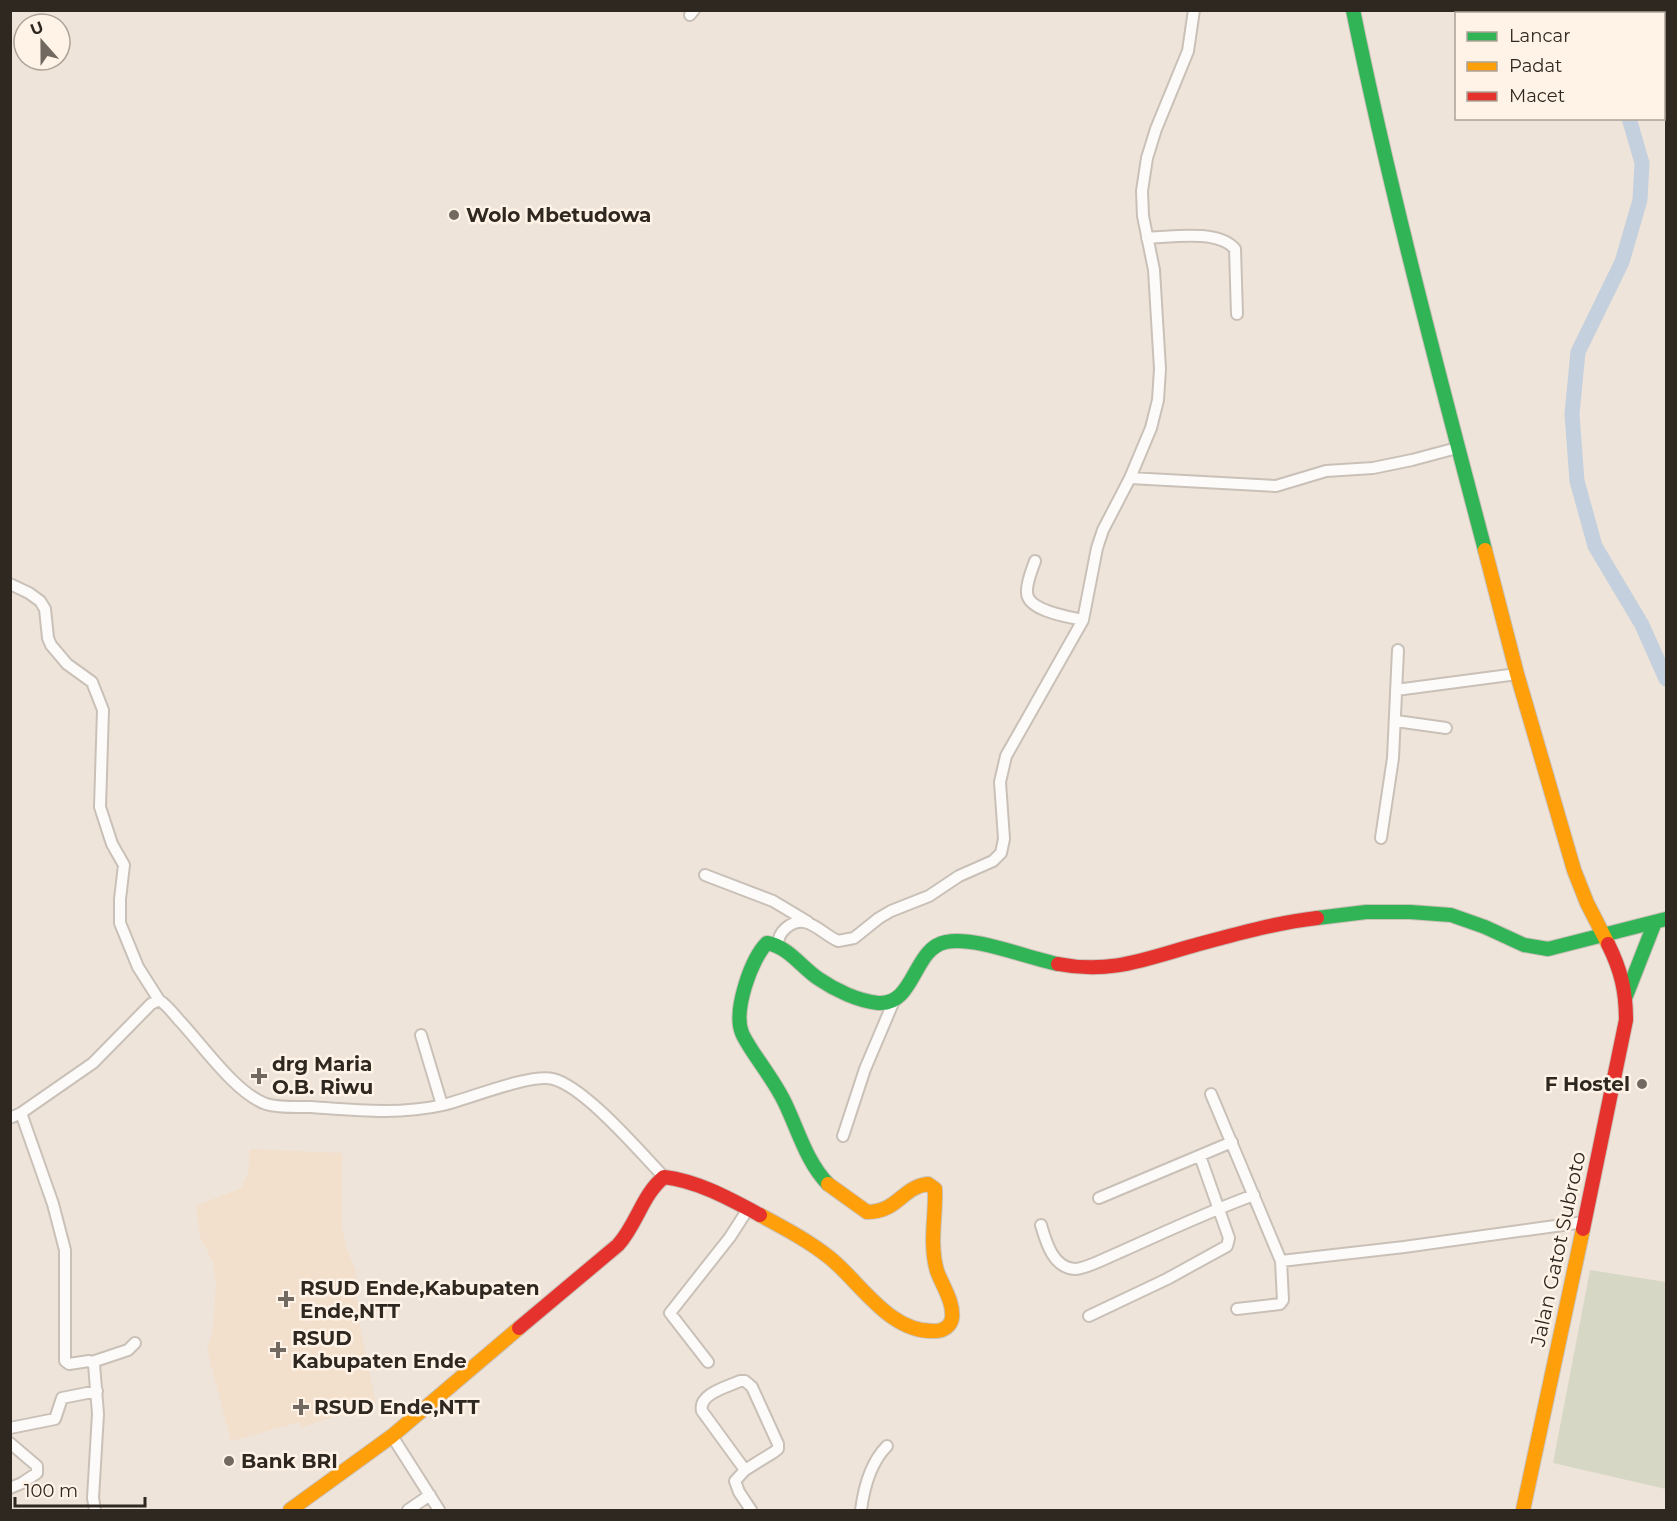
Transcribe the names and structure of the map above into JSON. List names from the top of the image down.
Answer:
{
  "streets": {
    "main road": ["Jalan Gatot Subroto"]
  },
  "places": {
    "other": ["Wolo Mbetudowa", "F Hostel", "Bank BRI"],
    "health": [
      "drg Maria O.B. Riwu",
      "RSUD Ende,Kabupaten Ende,NTT",
      "RSUD Kabupaten Ende",
      "RSUD Ende,NTT"
    ]
  },
  "legend": ["Lancar", "Padat", "Macet"],
  "scale_bar": "100 m",
  "north": "top"
}
